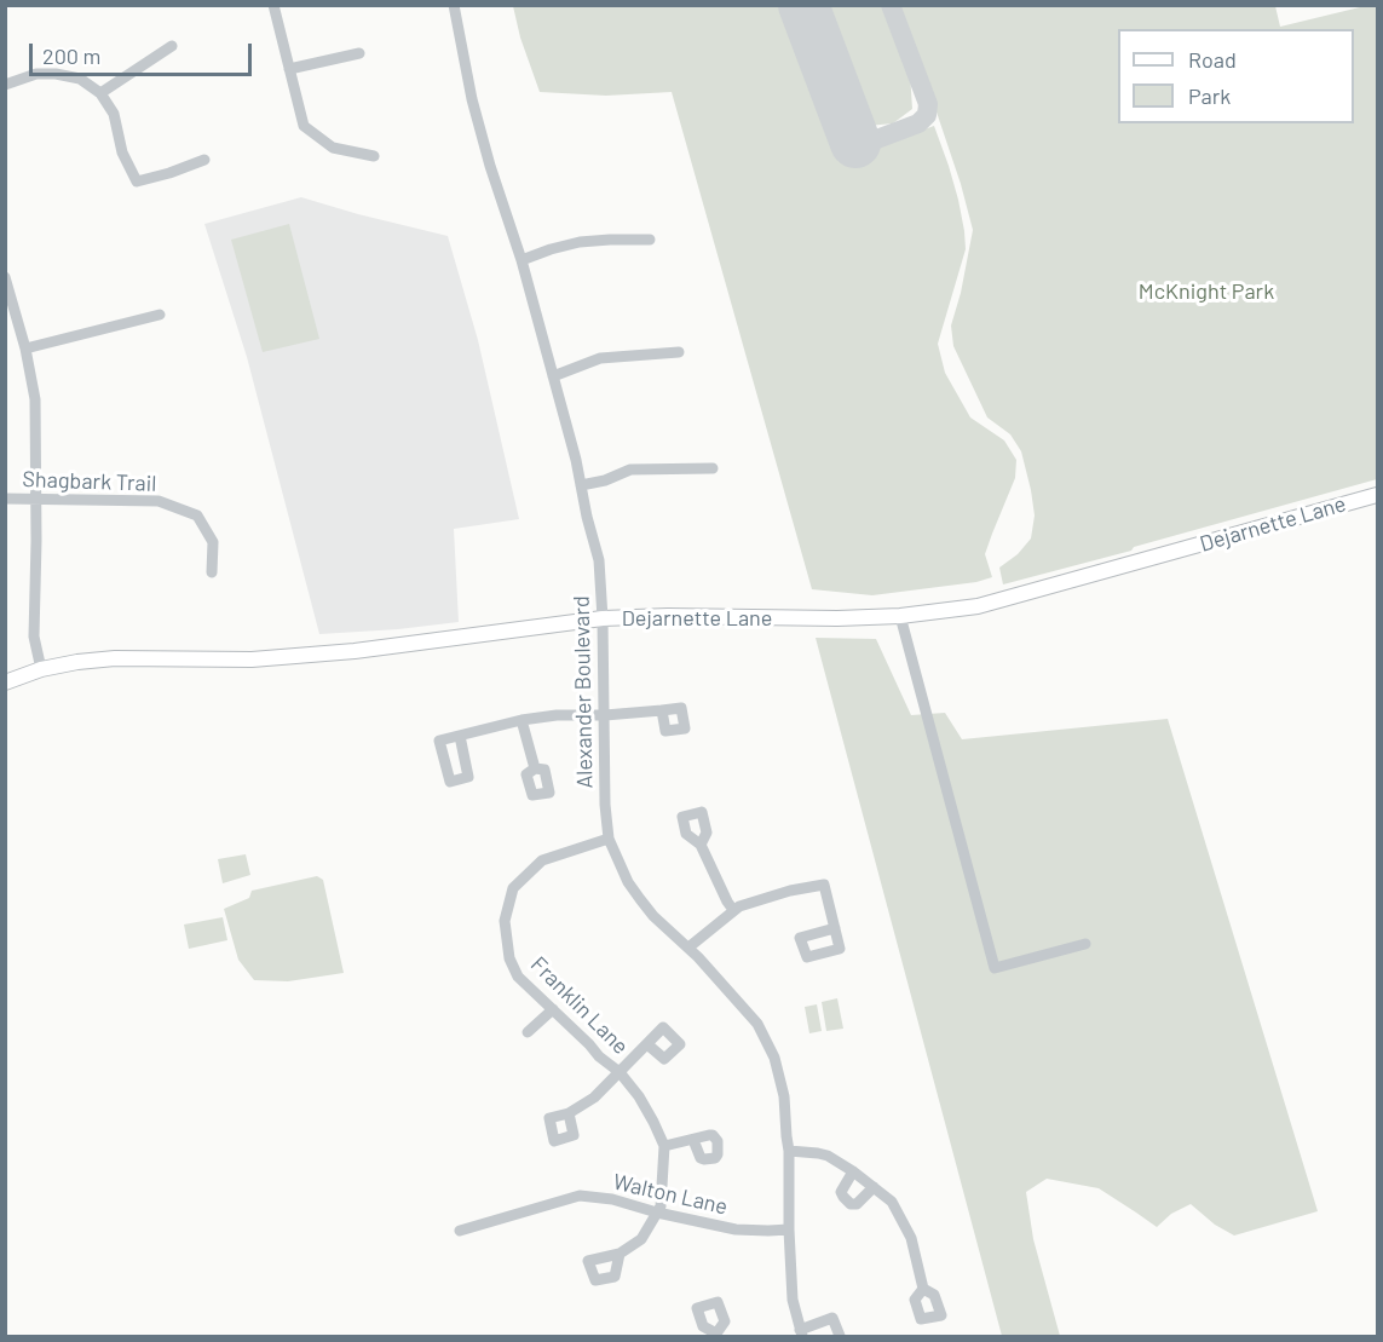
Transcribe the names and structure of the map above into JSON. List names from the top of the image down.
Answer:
{
  "streets": {
    "main road": ["Dejarnette Lane"],
    "street": [
      "Shagbark Trail",
      "Alexander Boulevard",
      "Franklin Lane",
      "Walton Lane"
    ]
  },
  "crossings": [
    ["Dejarnette Lane", "Alexander Boulevard"],
    ["Alexander Boulevard", "Franklin Lane"],
    ["Alexander Boulevard", "Walton Lane"],
    ["Franklin Lane", "Walton Lane"]
  ],
  "parks": ["McKnight Park"],
  "legend": ["Road", "Park"],
  "scale_bar": "200 m"
}
